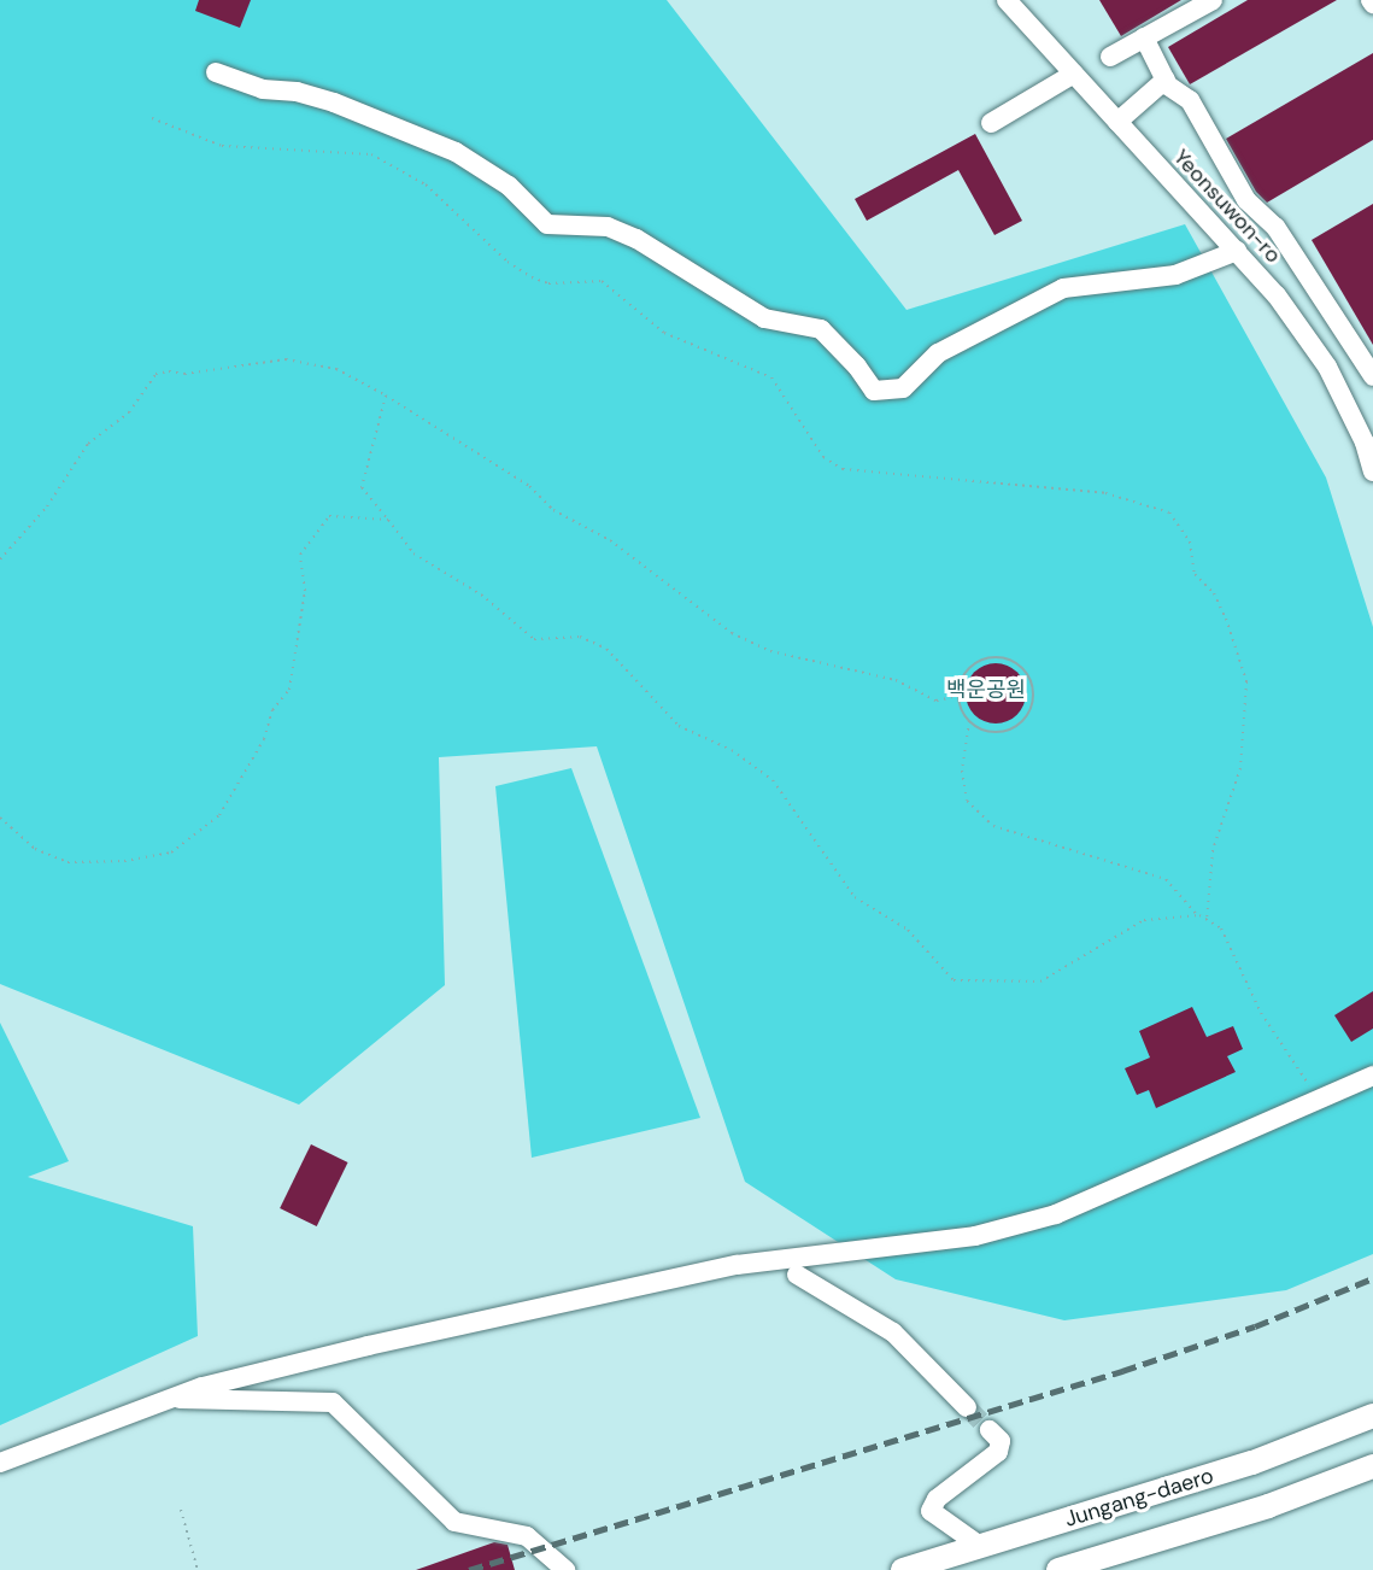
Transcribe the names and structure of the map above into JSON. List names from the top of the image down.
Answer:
{
  "streets": {
    "main road": ["Jungang-daero"],
    "street": ["Yeonsuwon-ro"]
  },
  "parks": ["백운공원"]
}
